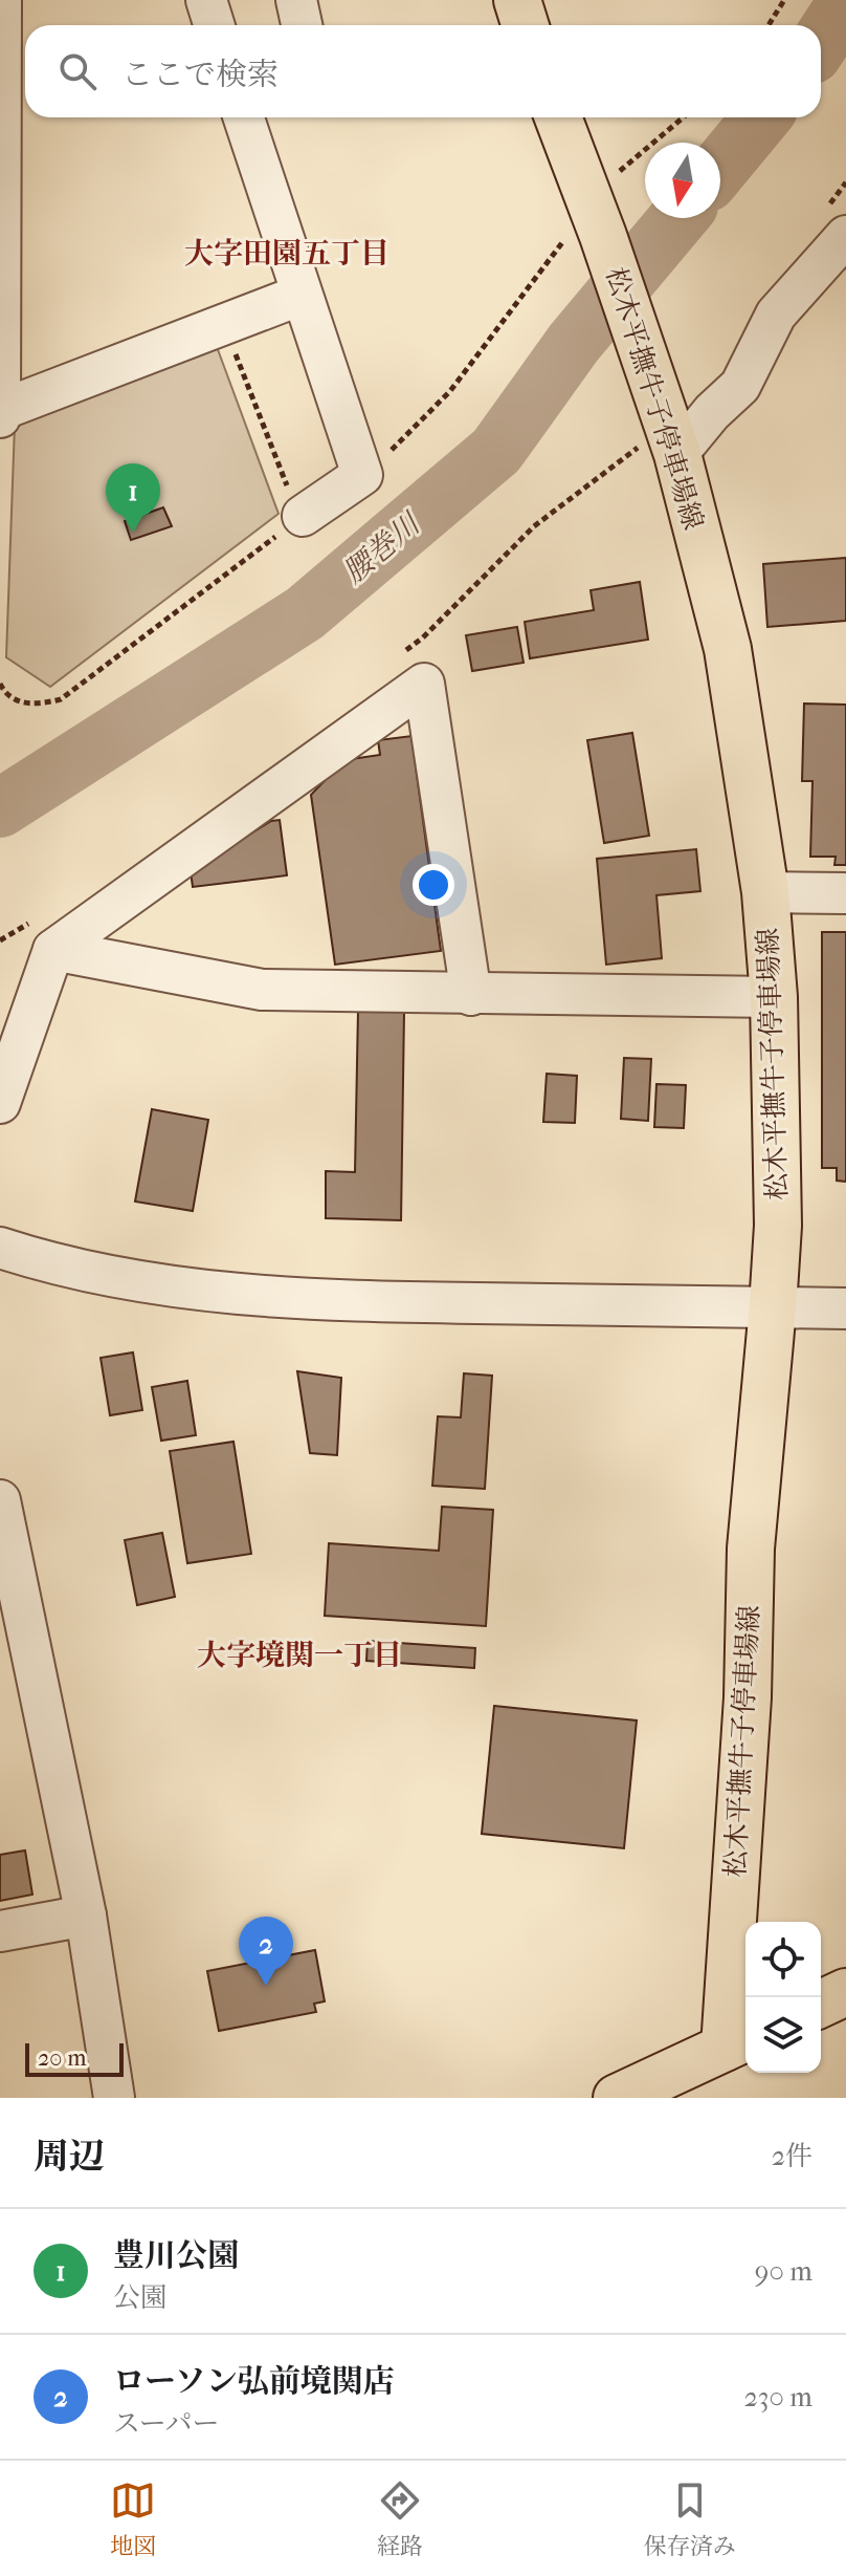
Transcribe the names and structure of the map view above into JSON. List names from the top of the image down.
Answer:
{
  "streets": {
    "main road": ["松木平撫牛子停車場線"]
  },
  "districts": ["大字田園五丁目", "大字境関一丁目"],
  "water": ["腰巻川"],
  "scale_bar": "20 m",
  "north": "bottom",
  "page": {
    "search": "ここで検索",
    "pins": ["1", "2"],
    "scale": "20 m",
    "heading": ["周辺", "2件"],
    "list": [
      {
        "mark": "1",
        "name": "豊川公園",
        "note": "公園",
        "value": "90 m"
      },
      {
        "mark": "2",
        "name": "ローソン弘前境関店",
        "note": "スーパー",
        "value": "230 m"
      }
    ],
    "nav": ["地図", "経路", "保存済み"]
  }
}
